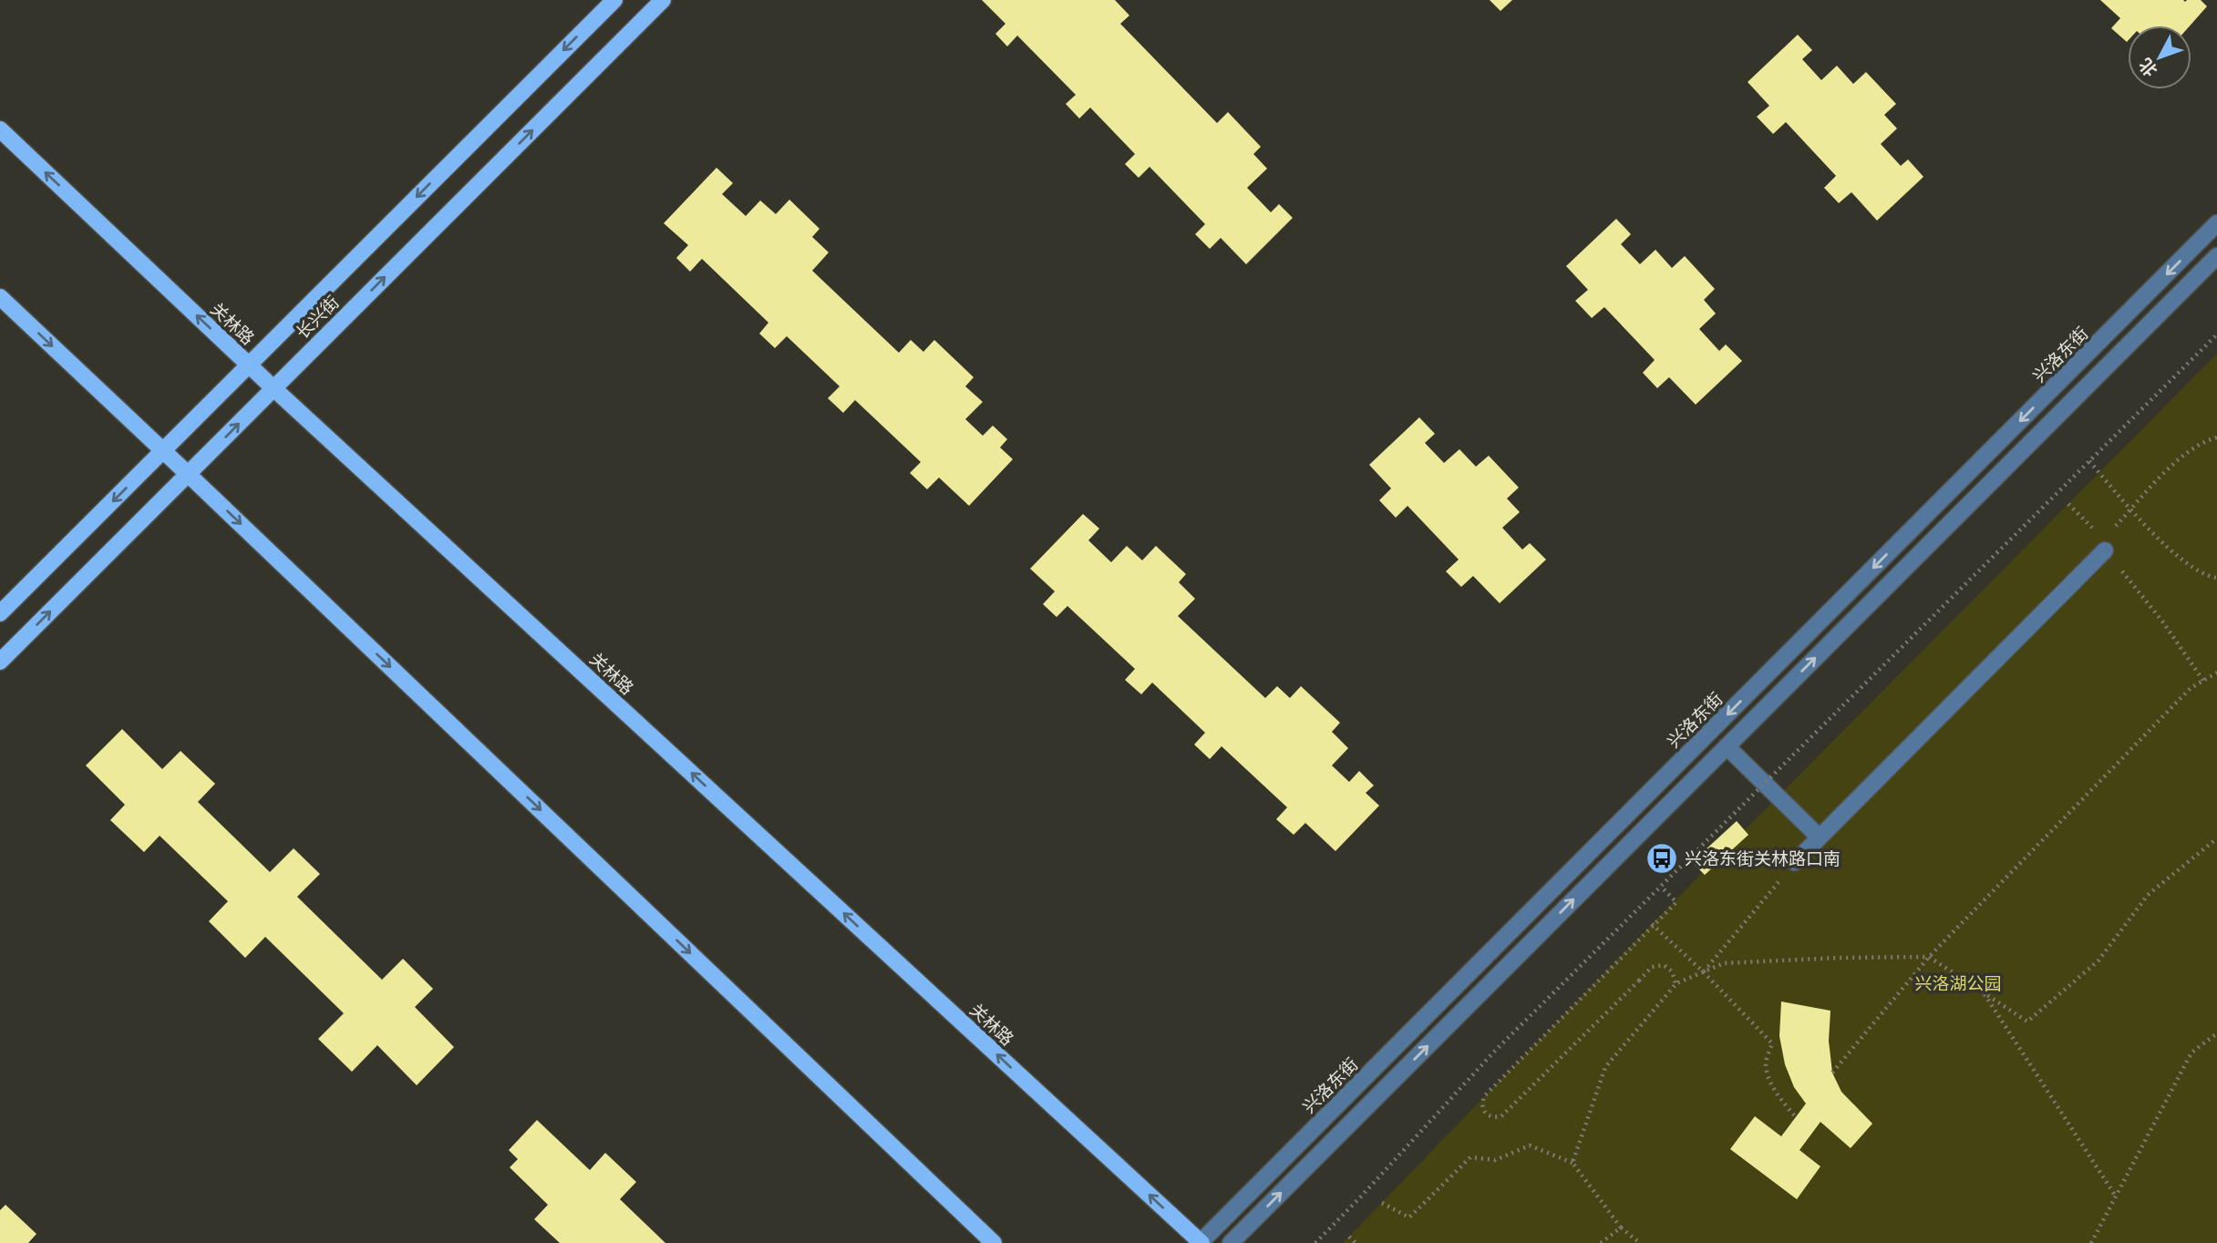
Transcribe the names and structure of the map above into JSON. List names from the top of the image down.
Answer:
{
  "streets": {
    "main road": ["长兴街", "关林路"],
    "street": ["兴洛东街"]
  },
  "crossings": [
    ["长兴街", "关林路"],
    ["关林路", "兴洛东街"]
  ],
  "parks": ["兴洛湖公园"],
  "places": {
    "bus stop": ["兴洛东街关林路口南"]
  },
  "north": "bottom left"
}
